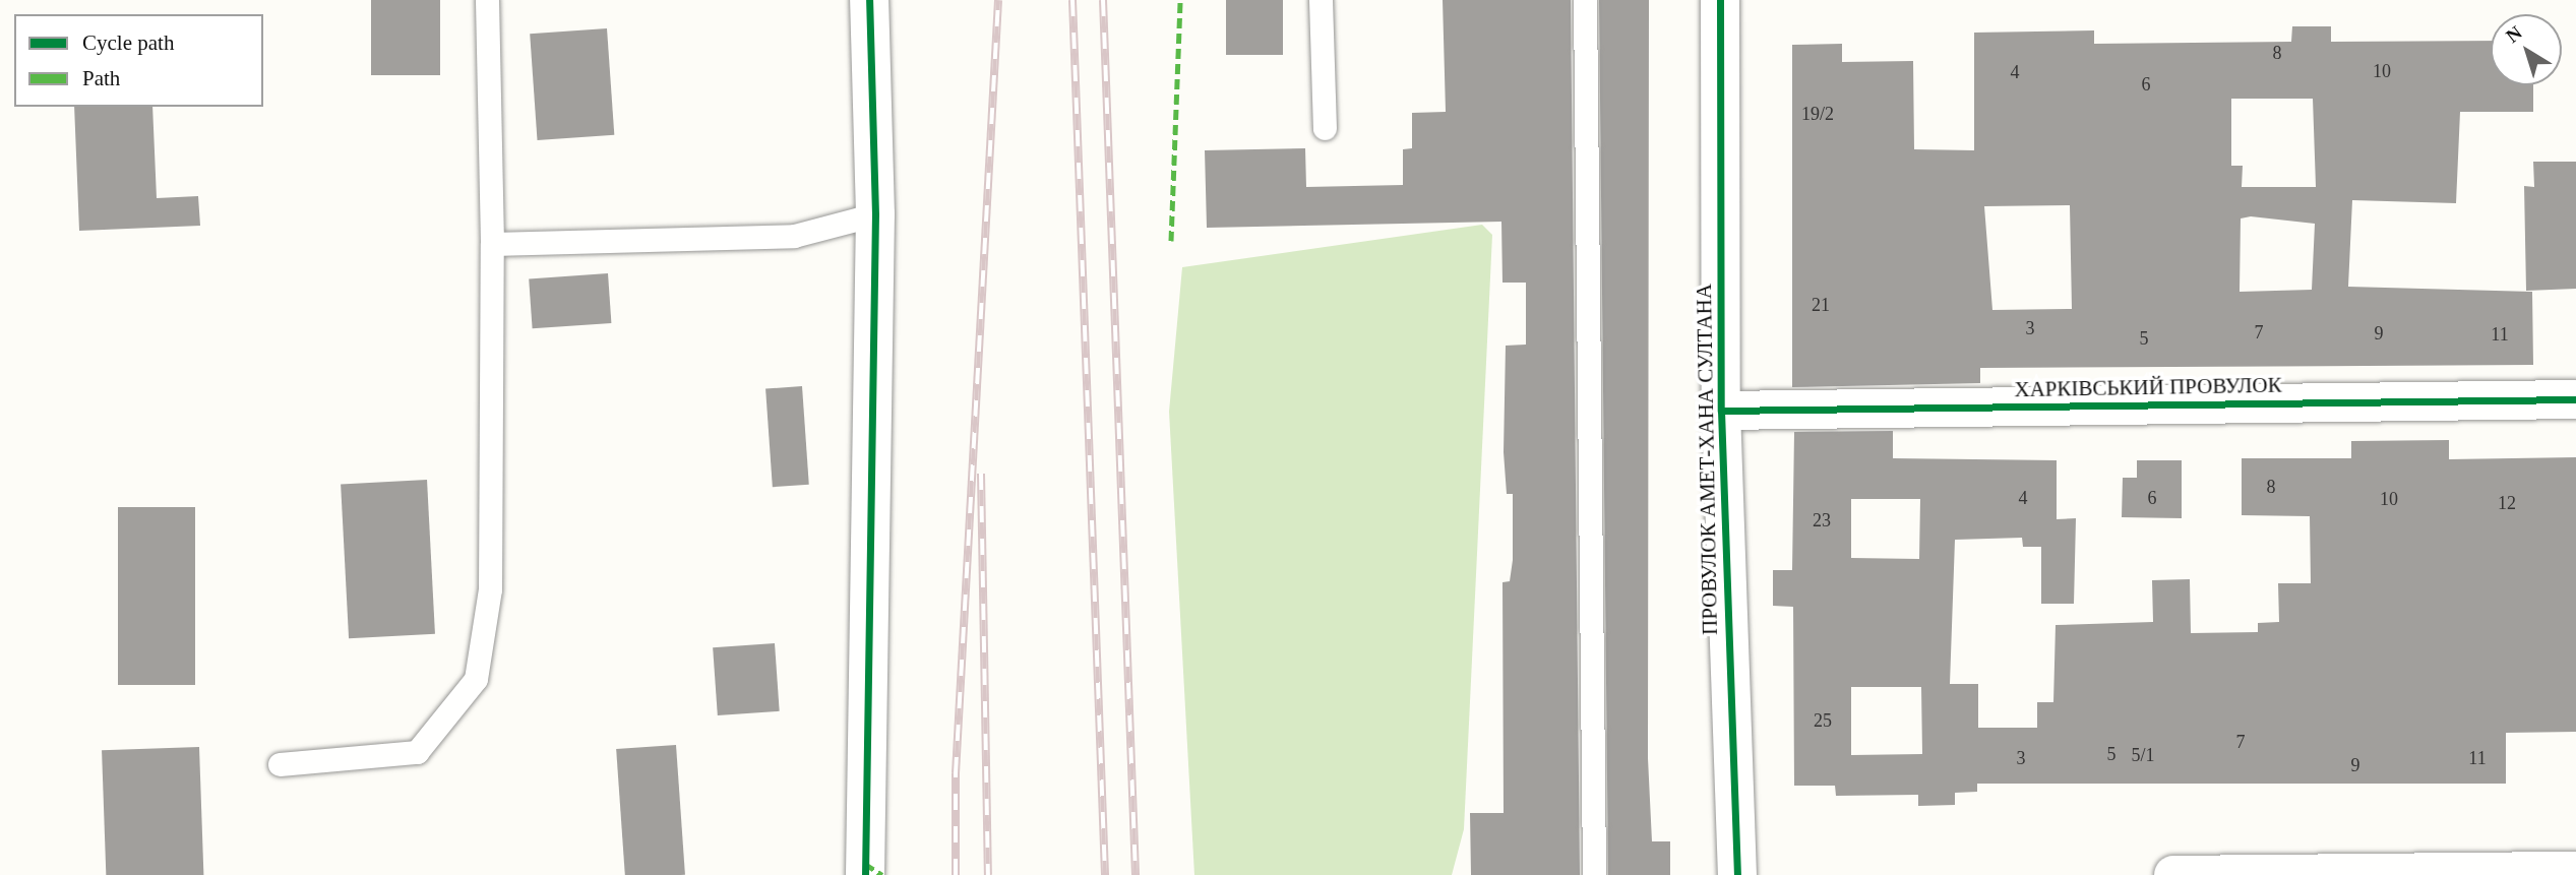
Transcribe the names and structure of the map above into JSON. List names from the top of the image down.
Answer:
{
  "streets": {
    "street": ["ХАРКІВСЬКИЙ ПРОВУЛОК", "ПРОВУЛОК АМЕТ-ХАНА СУЛТАНА"]
  },
  "crossings": [
    ["ХАРКІВСЬКИЙ ПРОВУЛОК", "ПРОВУЛОК АМЕТ-ХАНА СУЛТАНА"]
  ],
  "house_numbers": [
    "8",
    "10",
    "4",
    "6",
    "19/2",
    "21",
    "3",
    "7",
    "9",
    "11",
    "5",
    "8",
    "4",
    "6",
    "10",
    "12",
    "23",
    "25",
    "7",
    "5",
    "5/1",
    "3",
    "11",
    "9"
  ],
  "legend": ["Cycle path", "Path"],
  "north": "top left"
}
